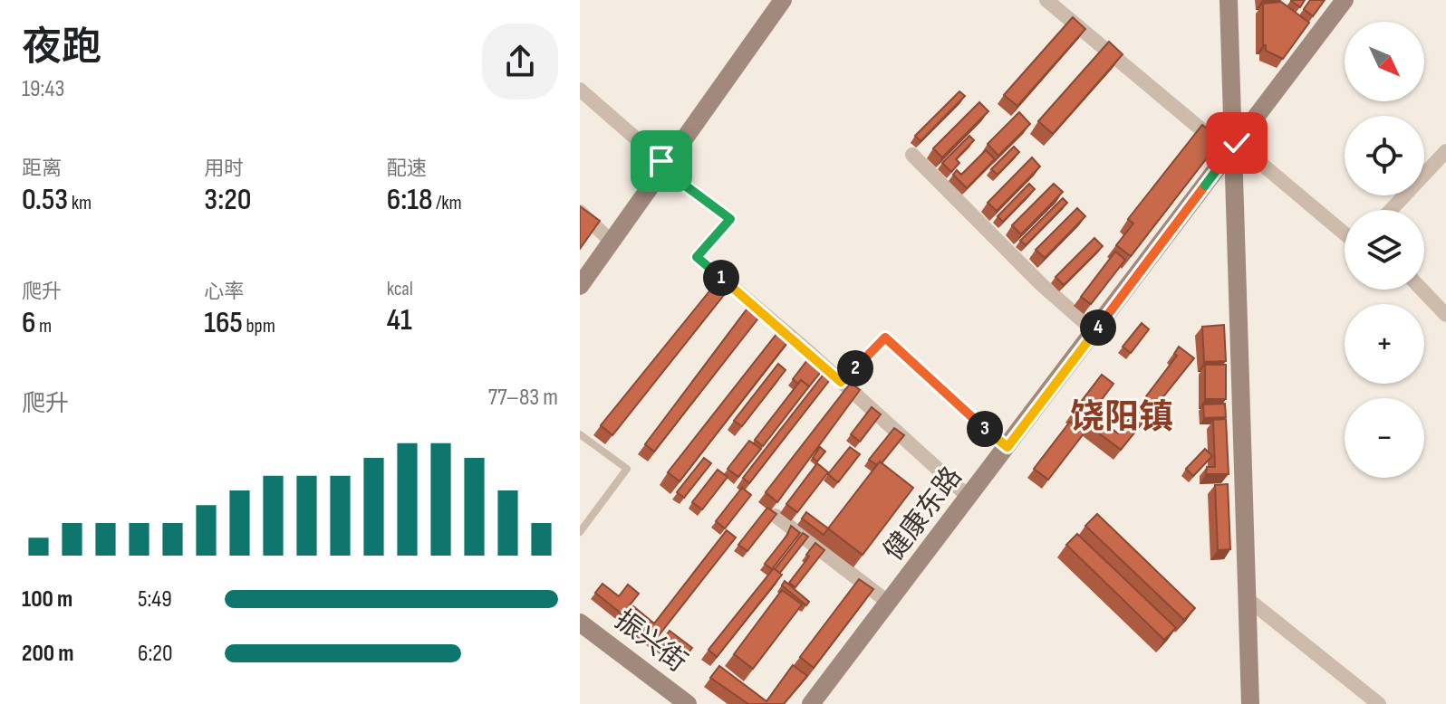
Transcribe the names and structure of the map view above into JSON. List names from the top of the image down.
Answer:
{
  "streets": {
    "street": ["健康东路", "振兴街"]
  },
  "districts": ["饶阳镇"],
  "north": "bottom right",
  "page": {
    "heading": ["夜跑", "19:43"],
    "map_buttons": ["+", "−"],
    "stats": [
      ["距离", "0.53 km"],
      ["用时", "3:20"],
      ["配速", "6:18 /km"],
      ["爬升", "6 m"],
      ["心率", "165 bpm"],
      ["kcal", "41"]
    ],
    "pins": [
      "1",
      "4",
      "2",
      "3"
    ],
    "chart": ["爬升", "77–83 m"],
    "list": [
      {
        "name": "100 m",
        "note": "5:49"
      },
      {
        "name": "200 m",
        "note": "6:20"
      }
    ]
  }
}
